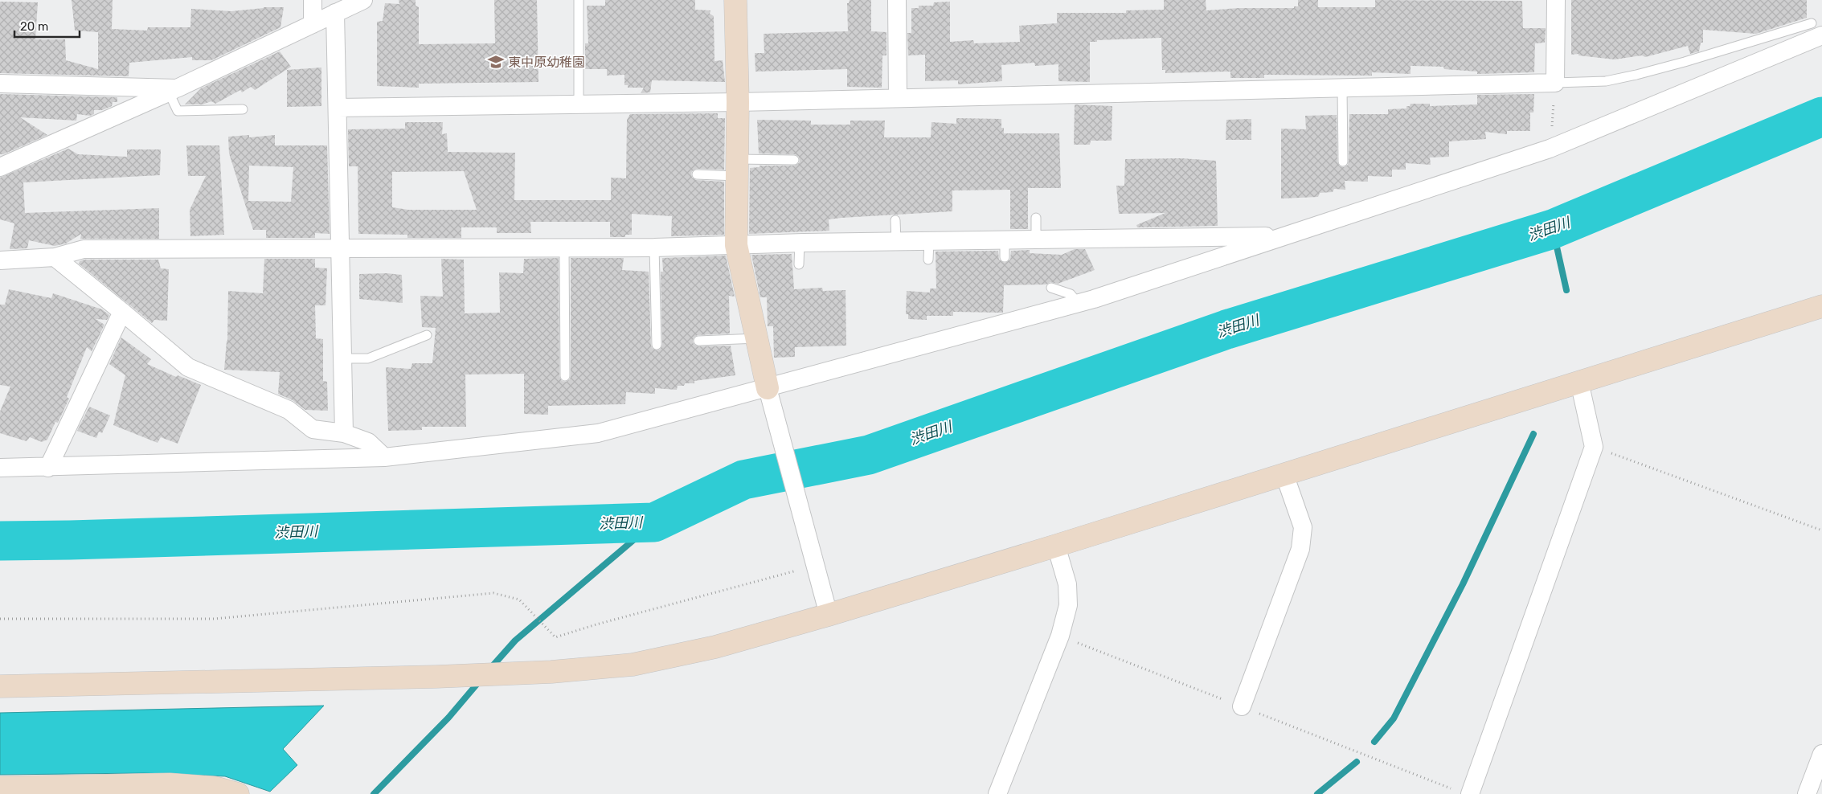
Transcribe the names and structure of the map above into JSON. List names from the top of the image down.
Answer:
{
  "water": ["渋田川"],
  "places": {
    "school or university": ["東中原幼稚園"]
  },
  "scale_bar": "20 m"
}
